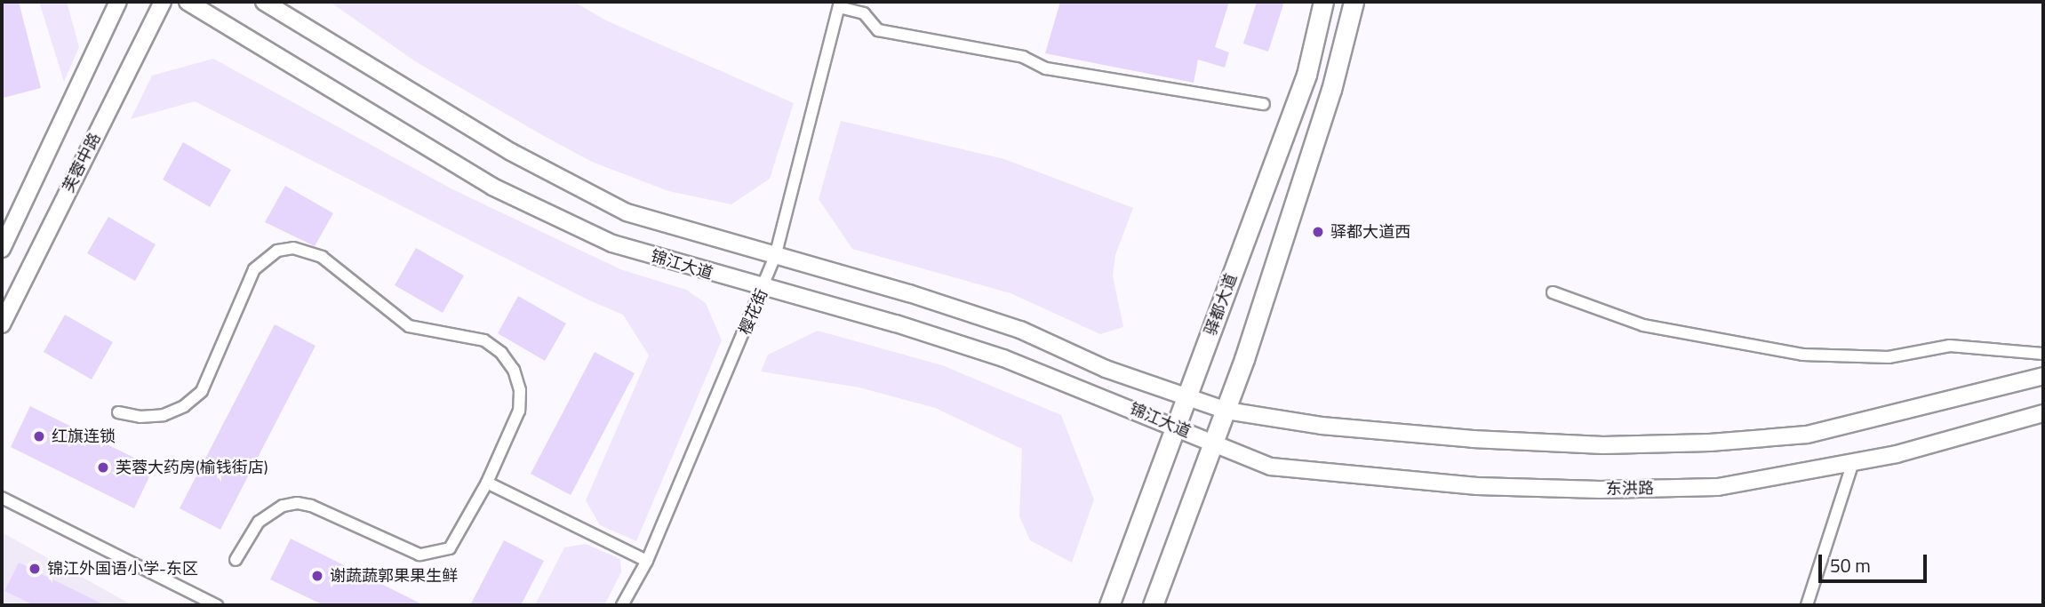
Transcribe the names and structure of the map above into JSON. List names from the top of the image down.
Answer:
{
  "streets": {
    "main road": [
      "芙蓉中路",
      "锦江大道",
      "驿都大道",
      "东洪路"
    ],
    "street": ["樱花街"]
  },
  "crossings": [
    ["锦江大道", "驿都大道"],
    ["锦江大道", "樱花街"],
    ["锦江大道", "东洪路"]
  ],
  "places": [
    "驿都大道西",
    "红旗连锁",
    "芙蓉大药房(榆钱街店)",
    "锦江外国语小学-东区",
    "谢蔬蔬郭果果生鲜"
  ],
  "scale_bar": "50 m"
}
